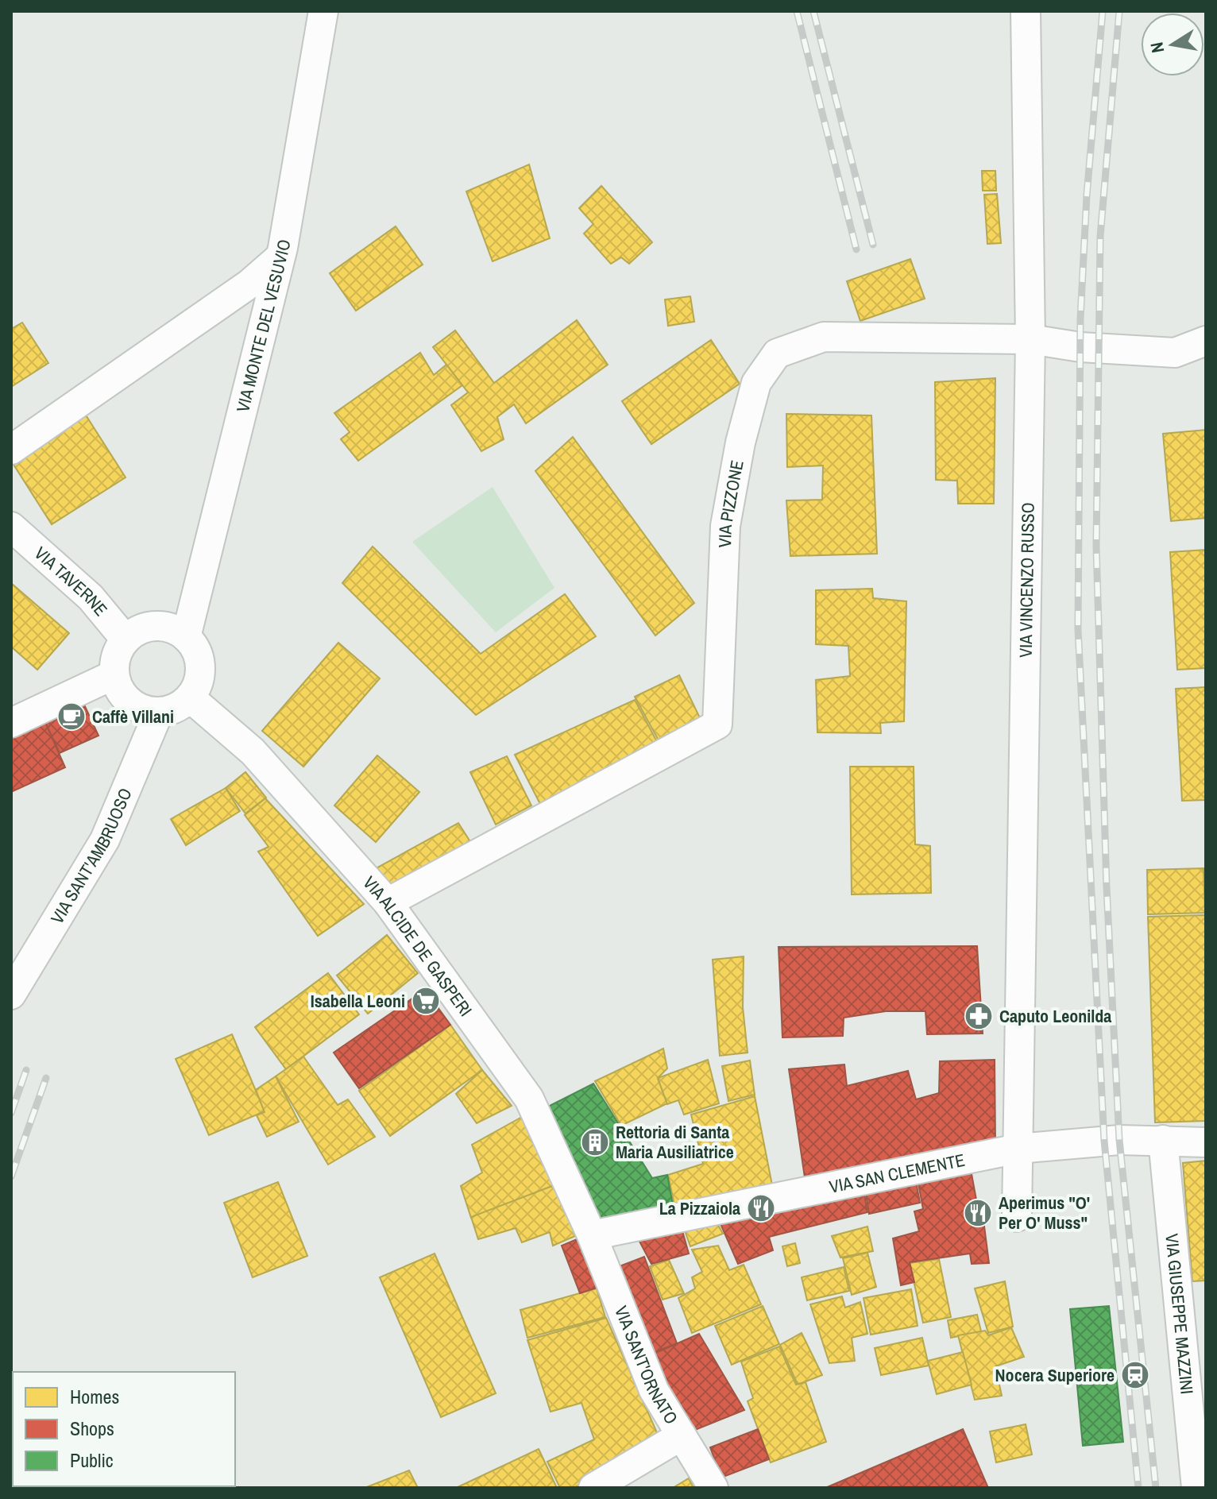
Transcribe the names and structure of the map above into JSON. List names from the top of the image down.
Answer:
{
  "streets": {
    "street": [
      "VIA MONTE DEL VESUVIO",
      "VIA PIZZONE",
      "VIA VINCENZO RUSSO",
      "VIA TAVERNE",
      "VIA SANT'AMBRUOSO",
      "VIA ALCIDE DE GASPERI",
      "VIA SAN CLEMENTE",
      "VIA GIUSEPPE MAZZINI",
      "VIA SANT'ORNATO"
    ]
  },
  "crossings": [
    ["VIA MONTE DEL VESUVIO", "VIA TAVERNE"],
    ["VIA MONTE DEL VESUVIO", "VIA SANT'AMBRUOSO"],
    ["VIA MONTE DEL VESUVIO", "VIA ALCIDE DE GASPERI"],
    ["VIA PIZZONE", "VIA VINCENZO RUSSO"],
    ["VIA PIZZONE", "VIA ALCIDE DE GASPERI"],
    ["VIA VINCENZO RUSSO", "VIA SAN CLEMENTE"],
    ["VIA TAVERNE", "VIA SANT'AMBRUOSO"],
    ["VIA TAVERNE", "VIA ALCIDE DE GASPERI"],
    ["VIA SANT'AMBRUOSO", "VIA ALCIDE DE GASPERI"],
    ["VIA ALCIDE DE GASPERI", "VIA SAN CLEMENTE"],
    ["VIA ALCIDE DE GASPERI", "VIA SANT'ORNATO"],
    ["VIA SAN CLEMENTE", "VIA GIUSEPPE MAZZINI"],
    ["VIA SAN CLEMENTE", "VIA SANT'ORNATO"]
  ],
  "places": {
    "cafe": ["Caffè Villani"],
    "supermarket": ["Isabella Leoni"],
    "pharmacy": ["Caputo Leonilda"],
    "building": ["Rettoria di Santa Maria Ausiliatrice"],
    "restaurant": ["La Pizzaiola", "Aperimus \"O' Per O' Muss\""],
    "station": ["Nocera Superiore"]
  },
  "legend": ["Homes", "Shops", "Public"],
  "north": "left"
}
